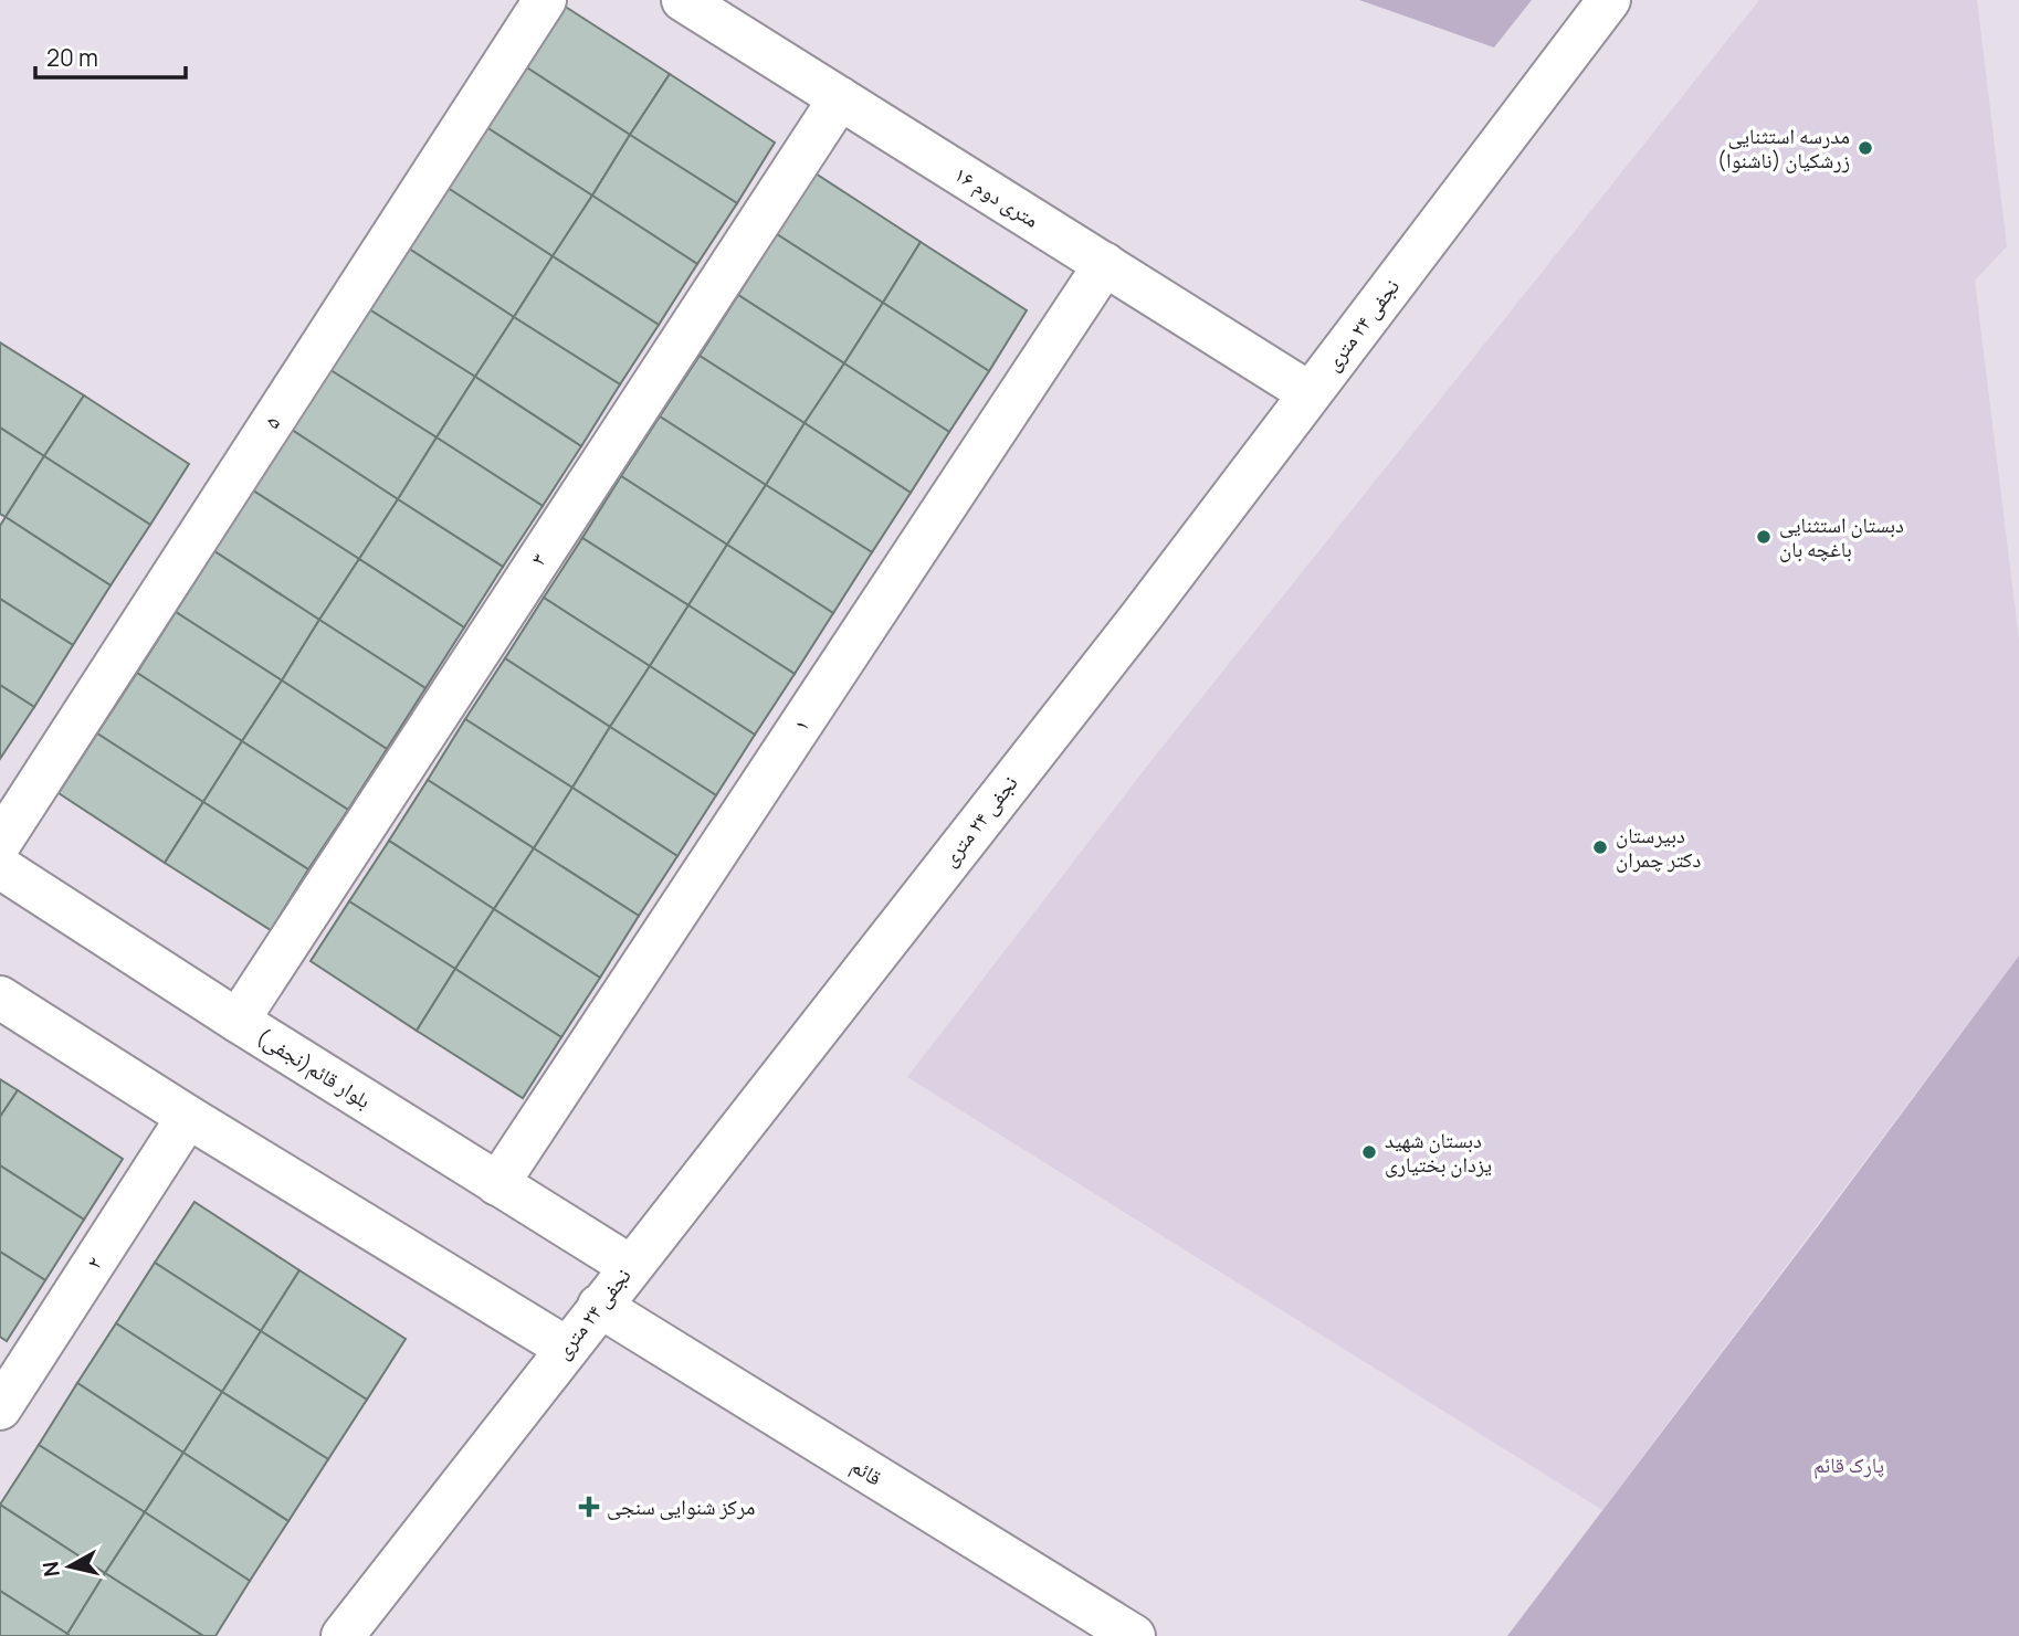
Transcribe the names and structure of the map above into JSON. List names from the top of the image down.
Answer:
{
  "streets": {
    "street": [
      "۱۶ متری دوم",
      "نجفی ۲۴ متری",
      "۵",
      "۳",
      "۱",
      "بلوار قائم(نجفی)",
      "۲",
      "قائم"
    ]
  },
  "crossings": [
    ["۱۶ متری دوم", "نجفی ۲۴ متری"],
    ["۱۶ متری دوم", "۳"],
    ["۱۶ متری دوم", "۱"],
    ["نجفی ۲۴ متری", "بلوار قائم(نجفی)"],
    ["نجفی ۲۴ متری", "قائم"],
    ["۳", "بلوار قائم(نجفی)"],
    ["۱", "بلوار قائم(نجفی)"]
  ],
  "parks": ["پارک قائم"],
  "places": {
    "other": [
      "مدرسه استثنایی زرشکیان (ناشنوا)",
      "دبستان استثنایی باغچه بان",
      "دبیرستان دکتر چمران",
      "دبستان شهید یزدان بختیاری"
    ],
    "health": ["مرکز شنوایی سنجی"]
  },
  "scale_bar": "20 m",
  "north": "left"
}
